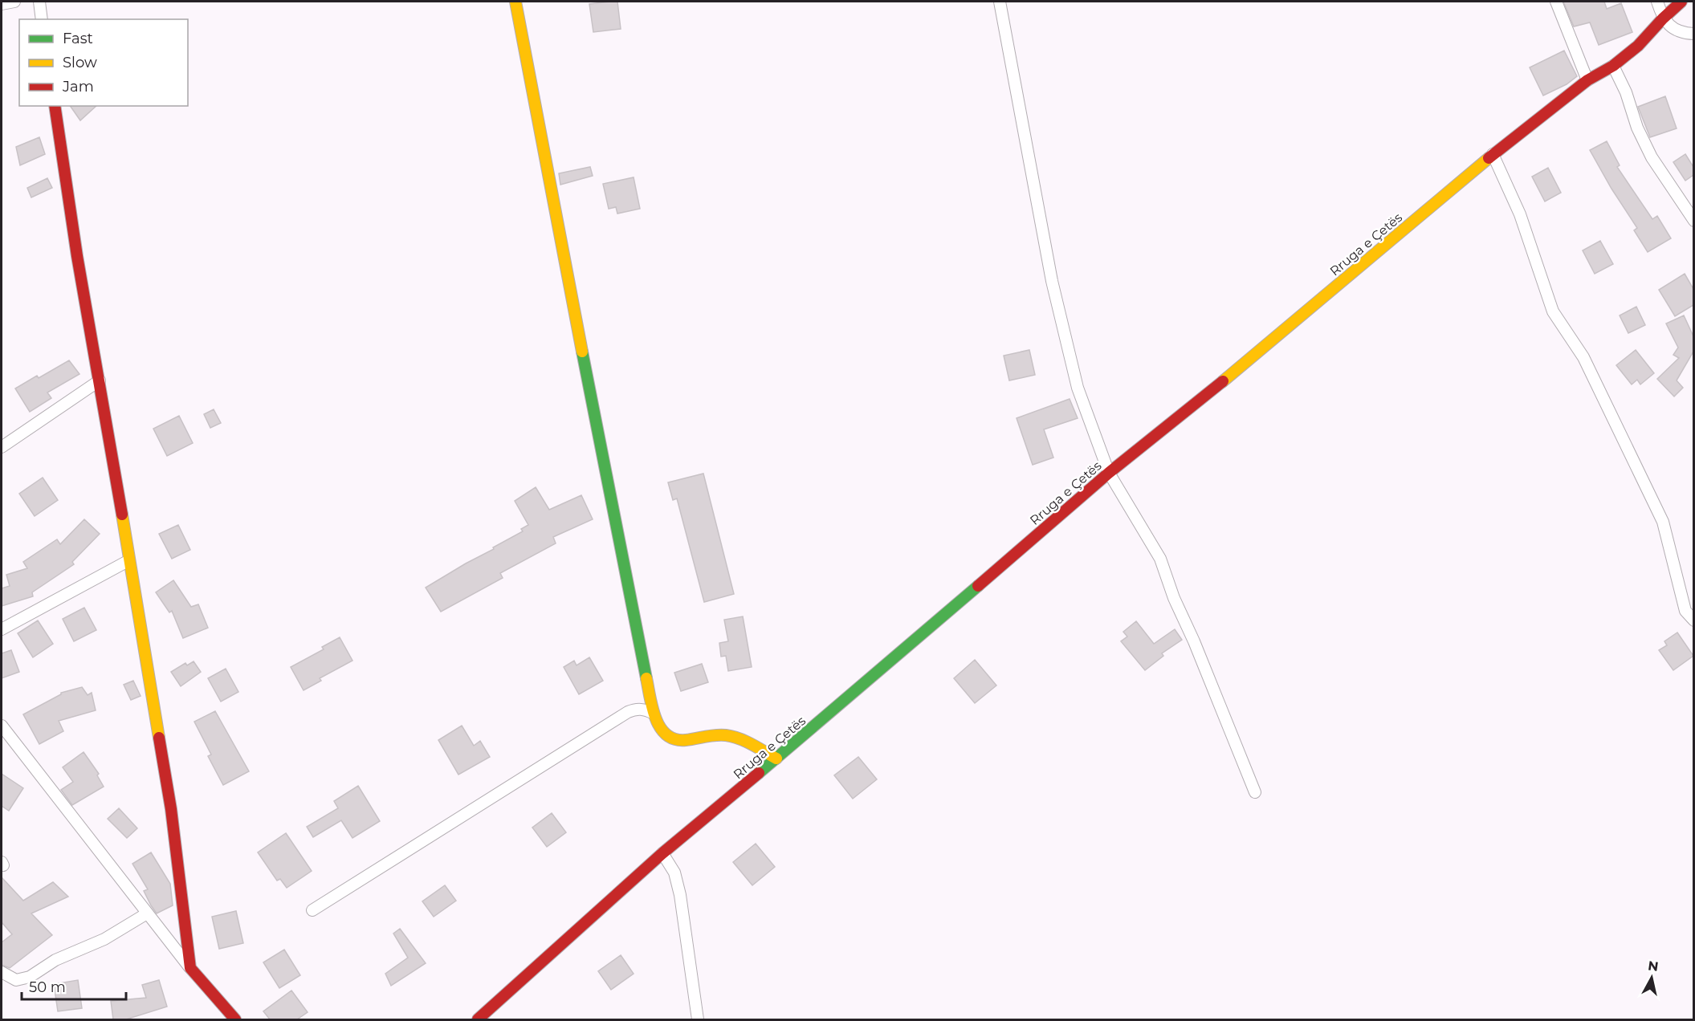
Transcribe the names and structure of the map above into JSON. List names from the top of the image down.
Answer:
{
  "streets": {
    "street": ["Rruga e Çetës"]
  },
  "legend": ["Fast", "Slow", "Jam"],
  "scale_bar": "50 m",
  "north": "top"
}
